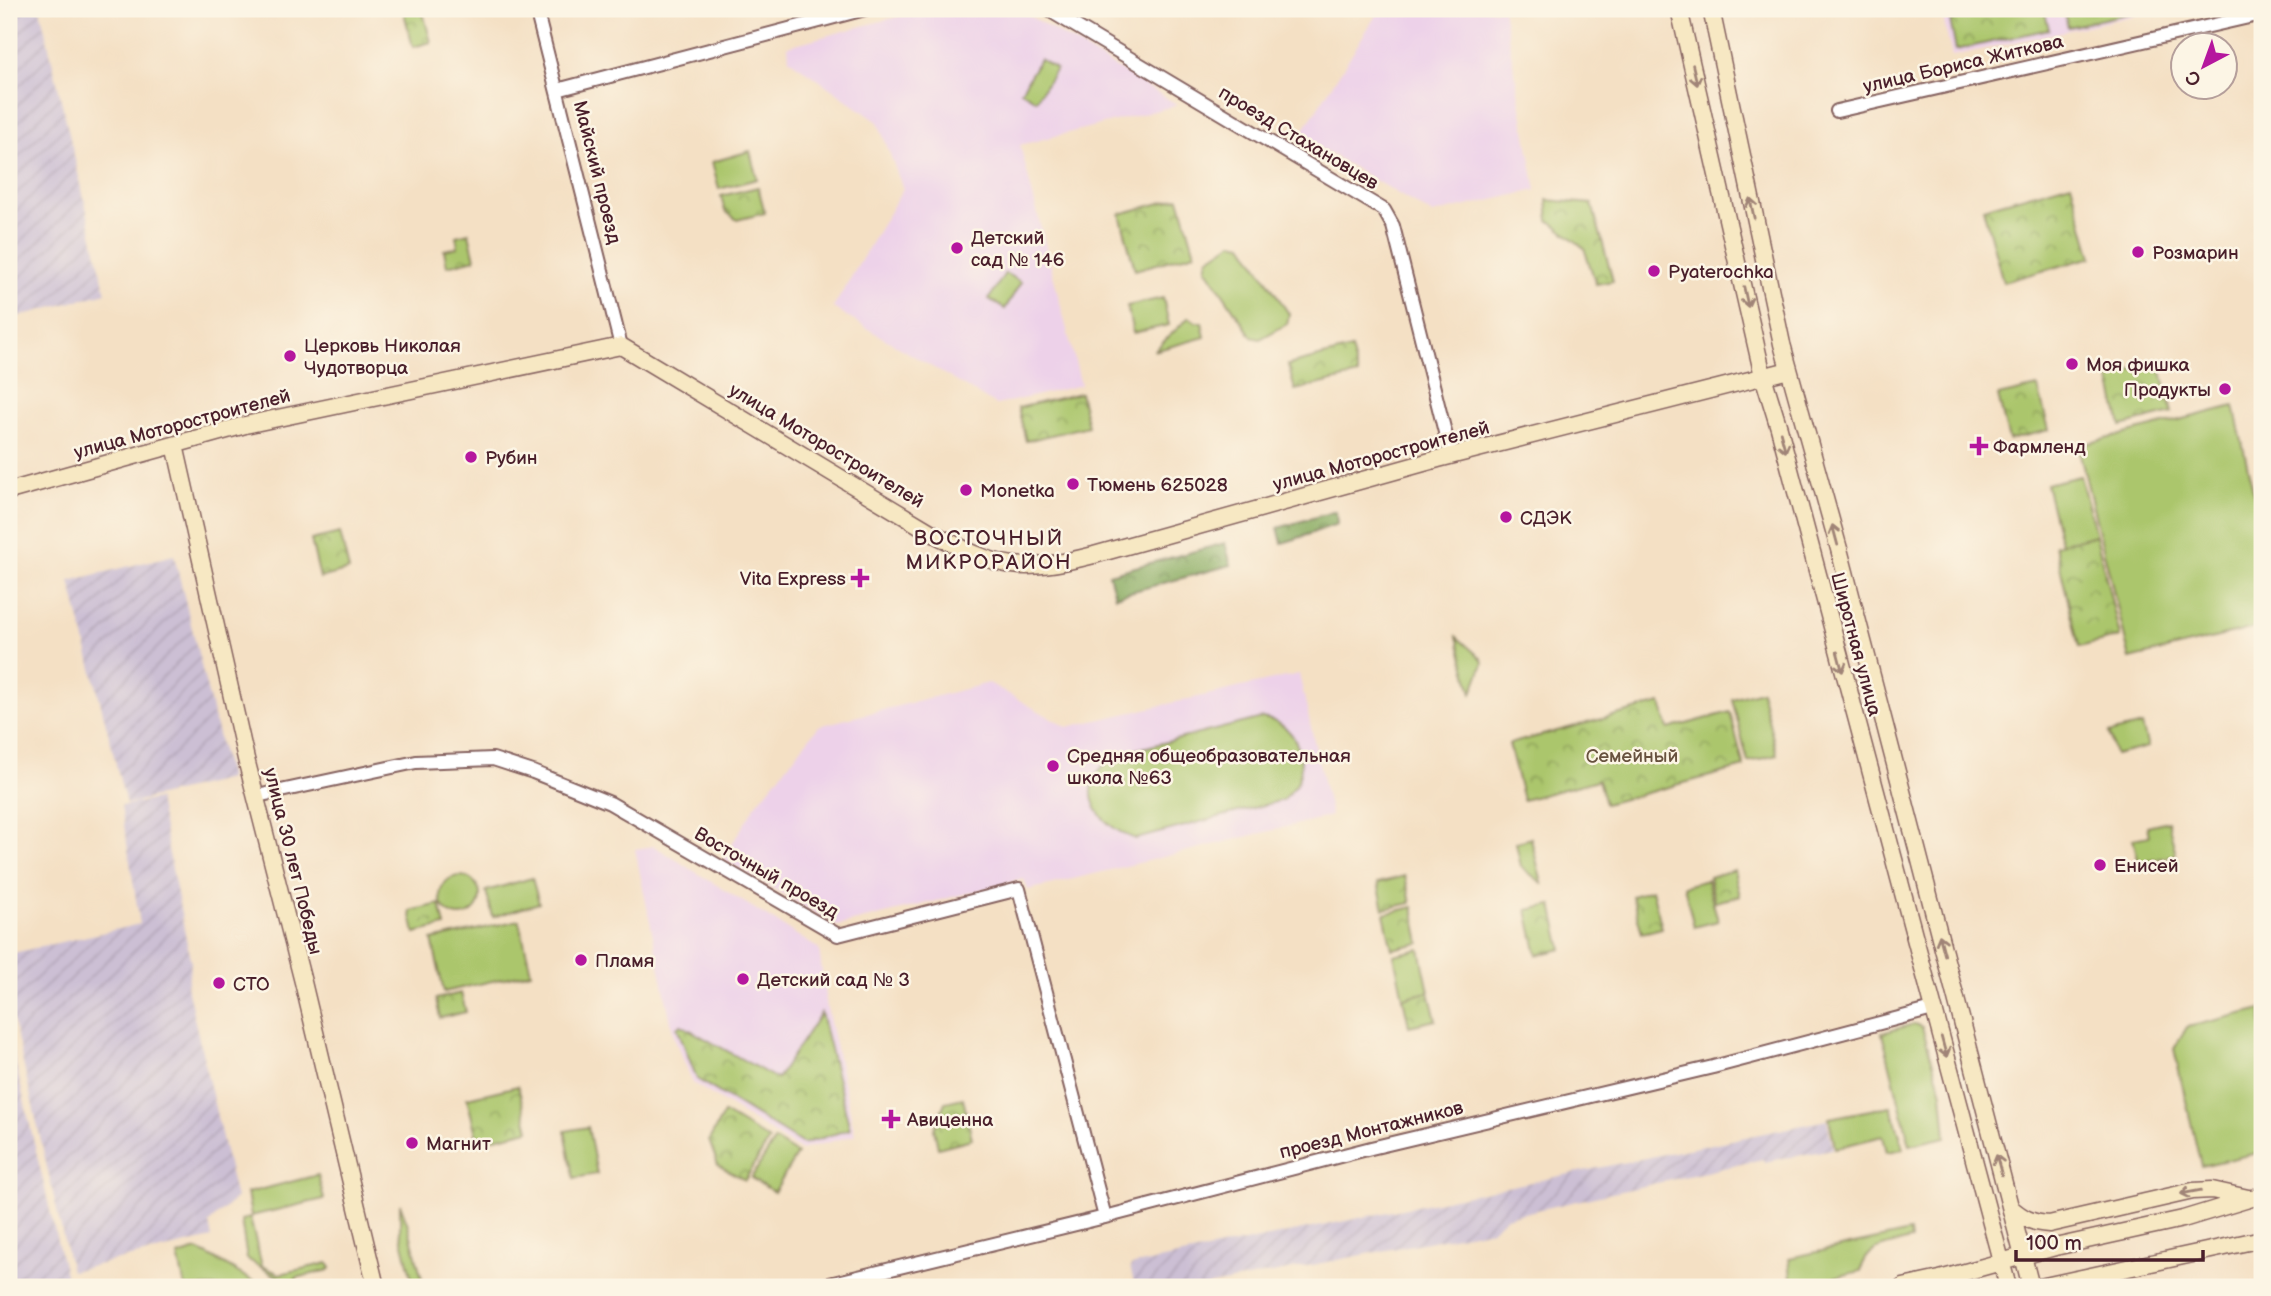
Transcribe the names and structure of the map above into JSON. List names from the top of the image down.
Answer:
{
  "streets": {
    "main road": ["улица Моторостроителей", "Широтная улица", "улица 30 лет Победы"],
    "street": [
      "улица Бориса Житкова",
      "проезд Стахановцев",
      "Майский проезд",
      "Восточный проезд",
      "проезд Монтажников"
    ]
  },
  "crossings": [
    ["проезд Стахановцев", "улица Моторостроителей"],
    ["Майский проезд", "улица Моторостроителей"],
    ["улица Моторостроителей", "Широтная улица"],
    ["улица Моторостроителей", "улица 30 лет Победы"],
    ["Широтная улица", "проезд Монтажников"],
    ["улица 30 лет Победы", "Восточный проезд"],
    ["Восточный проезд", "проезд Монтажников"]
  ],
  "districts": ["ВОСТОЧНЫЙ МИКРОРАЙОН"],
  "parks": ["Семейный"],
  "places": {
    "other": [
      "Детский сад № 146",
      "Розмарин",
      "Pyaterochka",
      "Церковь Николая Чудотворца",
      "Моя фишка",
      "Продукты",
      "Рубин",
      "Тюмень 625028",
      "Monetka",
      "СДЭК",
      "Средняя общеобразовательная школа №63",
      "Енисей",
      "Пламя",
      "Детский сад № 3",
      "СТО",
      "Магнит"
    ],
    "health": ["Фармленд", "Vita Express", "Авиценна"]
  },
  "scale_bar": "100 m",
  "north": "bottom left"
}
